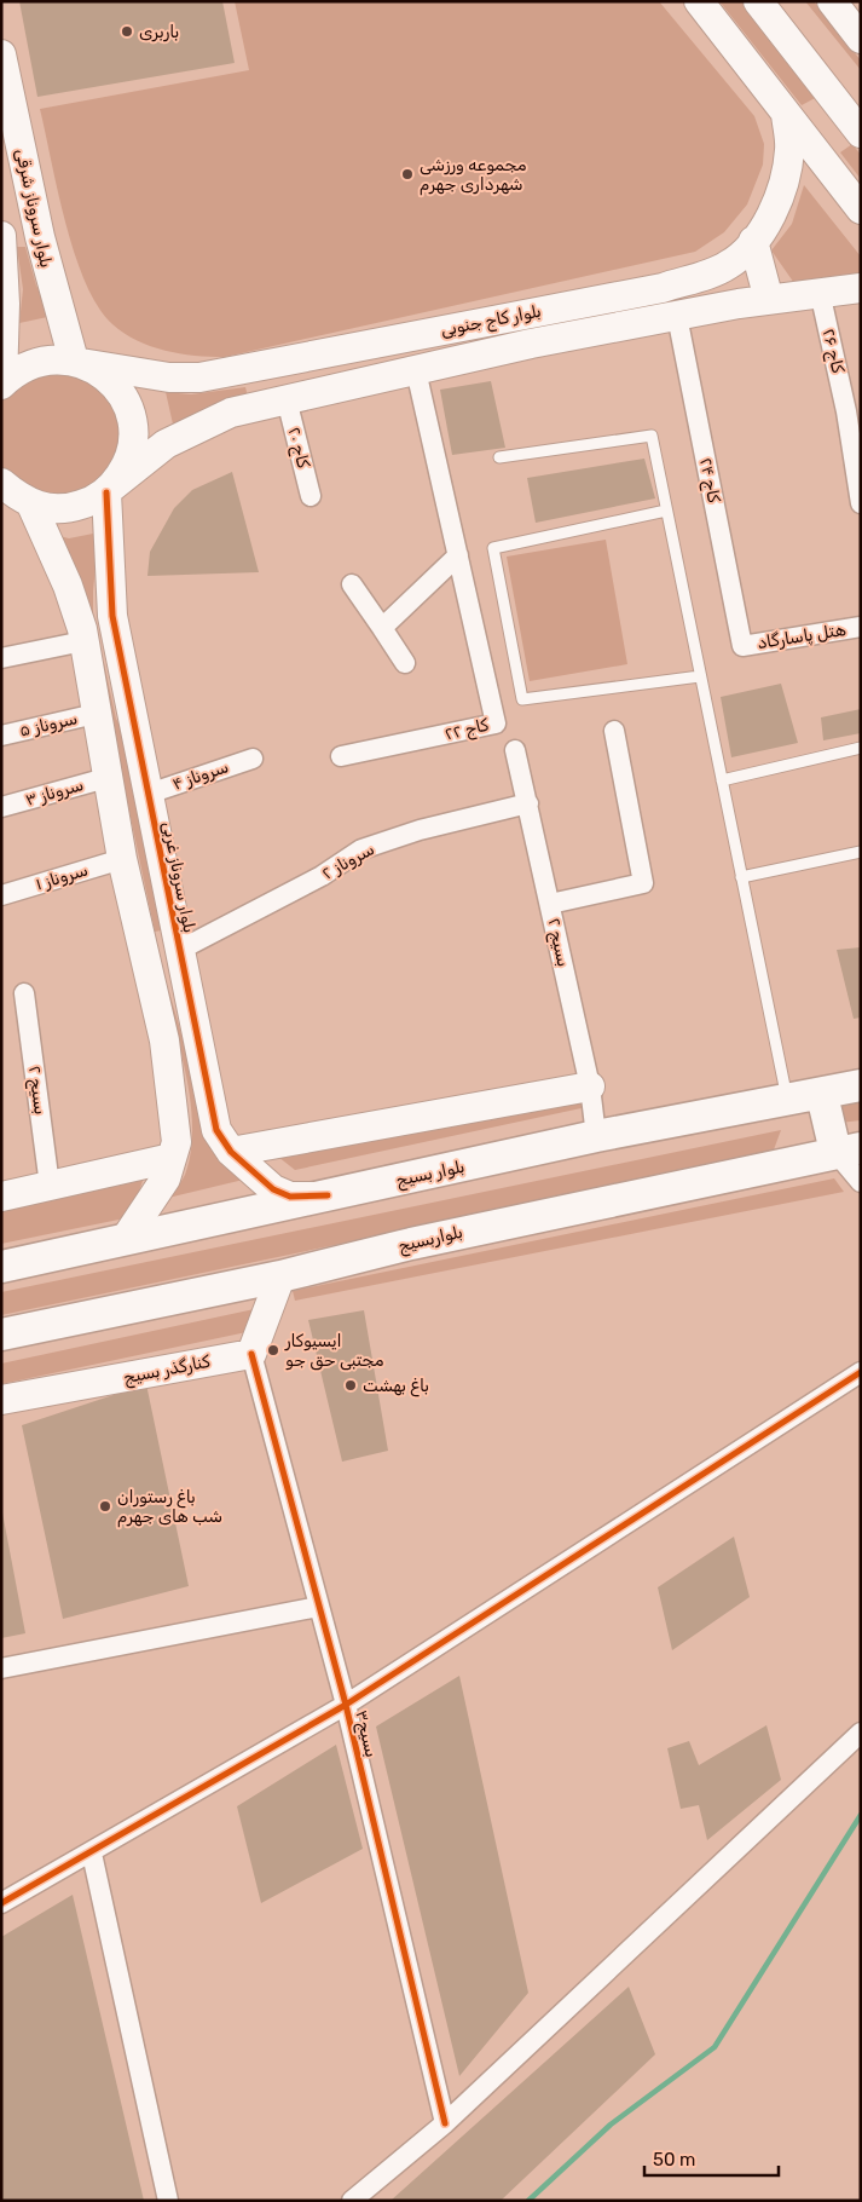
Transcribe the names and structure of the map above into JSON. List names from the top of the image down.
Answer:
{
  "streets": {
    "main road": ["بلوار بسیج", "بلواربسیج"],
    "street": [
      "بلوار سروناز شرقی",
      "بلوار کاج جنوبی",
      "کاج ۲۶",
      "کاج ۲۰",
      "کاج ۲۴",
      "هتل پاسارگاد",
      "سروناز ۵",
      "کاج ۲۲",
      "سروناز ۴",
      "سروناز ۳",
      "سروناز ۲",
      "سروناز ۱",
      "بلوار سروناز غربی",
      "بسیج ۲",
      "کنارگذر بسیج",
      "بسیج۳"
    ]
  },
  "crossings": [
    ["بلوار سروناز شرقی", "بلوار کاج جنوبی"],
    ["بلوار کاج جنوبی", "کاج ۲۶"],
    ["بلوار کاج جنوبی", "کاج ۲۰"],
    ["بلوار کاج جنوبی", "کاج ۲۴"],
    ["بلوار کاج جنوبی", "کاج ۲۲"],
    ["بلوار کاج جنوبی", "بلوار سروناز غربی"],
    ["کاج ۲۴", "هتل پاسارگاد"],
    ["سروناز ۴", "بلوار سروناز غربی"],
    ["سروناز ۲", "بلوار سروناز غربی"],
    ["سروناز ۲", "بسیج ۲"],
    ["بلوار سروناز غربی", "بلوار بسیج"],
    ["بسیج ۲", "بلوار بسیج"],
    ["کنارگذر بسیج", "بسیج۳"]
  ],
  "places": [
    "باربری",
    "مجموعه ورزشی شهرداری جهرم",
    "ایسیوکار مجتبی حق جو",
    "باغ بهشت",
    "باغ رستوران شب های جهرم"
  ],
  "scale_bar": "50 m"
}
